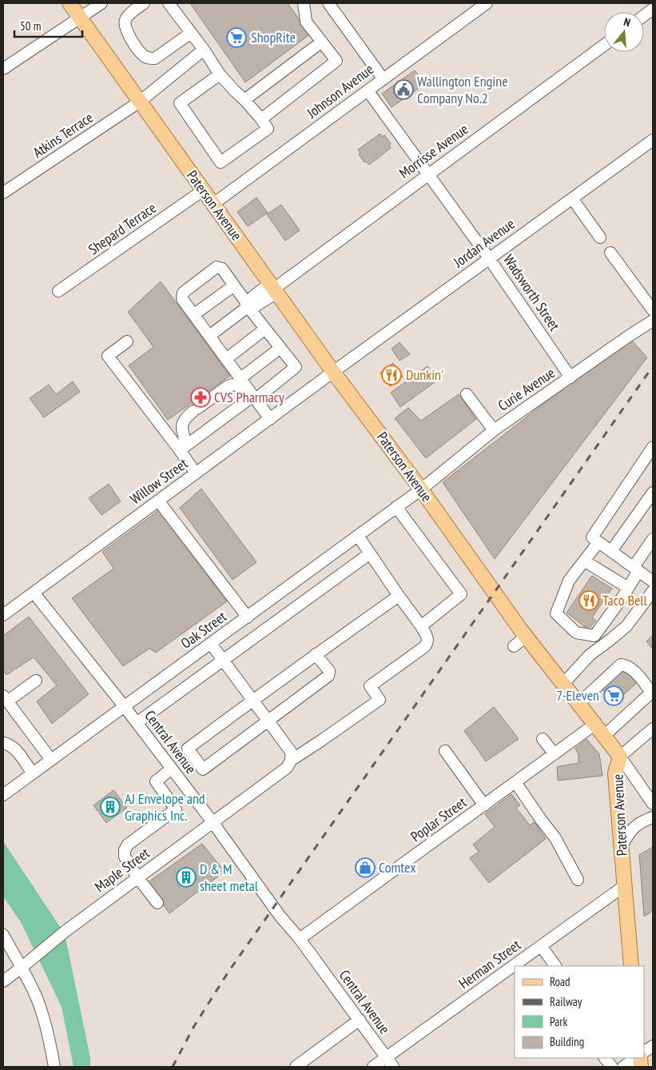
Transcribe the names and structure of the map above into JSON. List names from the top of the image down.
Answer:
{
  "streets": {
    "main road": ["Paterson Avenue"],
    "street": [
      "Johnson Avenue",
      "Atkins Terrace",
      "Morrisse Avenue",
      "Shepard Terrace",
      "Jordan Avenue",
      "Wadsworth Street",
      "Curie Avenue",
      "Willow Street",
      "Oak Street",
      "Central Avenue",
      "Poplar Street",
      "Maple Street",
      "Herman Street"
    ]
  },
  "crossings": [
    ["Johnson Avenue", "Paterson Avenue"],
    ["Johnson Avenue", "Wadsworth Street"],
    ["Atkins Terrace", "Paterson Avenue"],
    ["Morrisse Avenue", "Paterson Avenue"],
    ["Morrisse Avenue", "Wadsworth Street"],
    ["Paterson Avenue", "Shepard Terrace"],
    ["Paterson Avenue", "Jordan Avenue"],
    ["Paterson Avenue", "Curie Avenue"],
    ["Paterson Avenue", "Willow Street"],
    ["Paterson Avenue", "Oak Street"],
    ["Paterson Avenue", "Poplar Street"],
    ["Paterson Avenue", "Herman Street"],
    ["Jordan Avenue", "Wadsworth Street"],
    ["Jordan Avenue", "Willow Street"],
    ["Wadsworth Street", "Curie Avenue"],
    ["Curie Avenue", "Oak Street"],
    ["Willow Street", "Central Avenue"],
    ["Oak Street", "Central Avenue"],
    ["Central Avenue", "Poplar Street"],
    ["Central Avenue", "Maple Street"],
    ["Central Avenue", "Herman Street"]
  ],
  "places": {
    "supermarket": ["ShopRite", "7-Eleven"],
    "public building": ["Wallington Engine Company No.2"],
    "restaurant": ["Dunkin'", "Taco Bell"],
    "pharmacy": ["CVS Pharmacy"],
    "building": ["AJ Envelope and Graphics Inc.", "D & M sheet metal"],
    "shop": ["Comtex"]
  },
  "legend": [
    "Road",
    "Railway",
    "Park",
    "Building"
  ],
  "scale_bar": "50 m",
  "north": "top"
}
